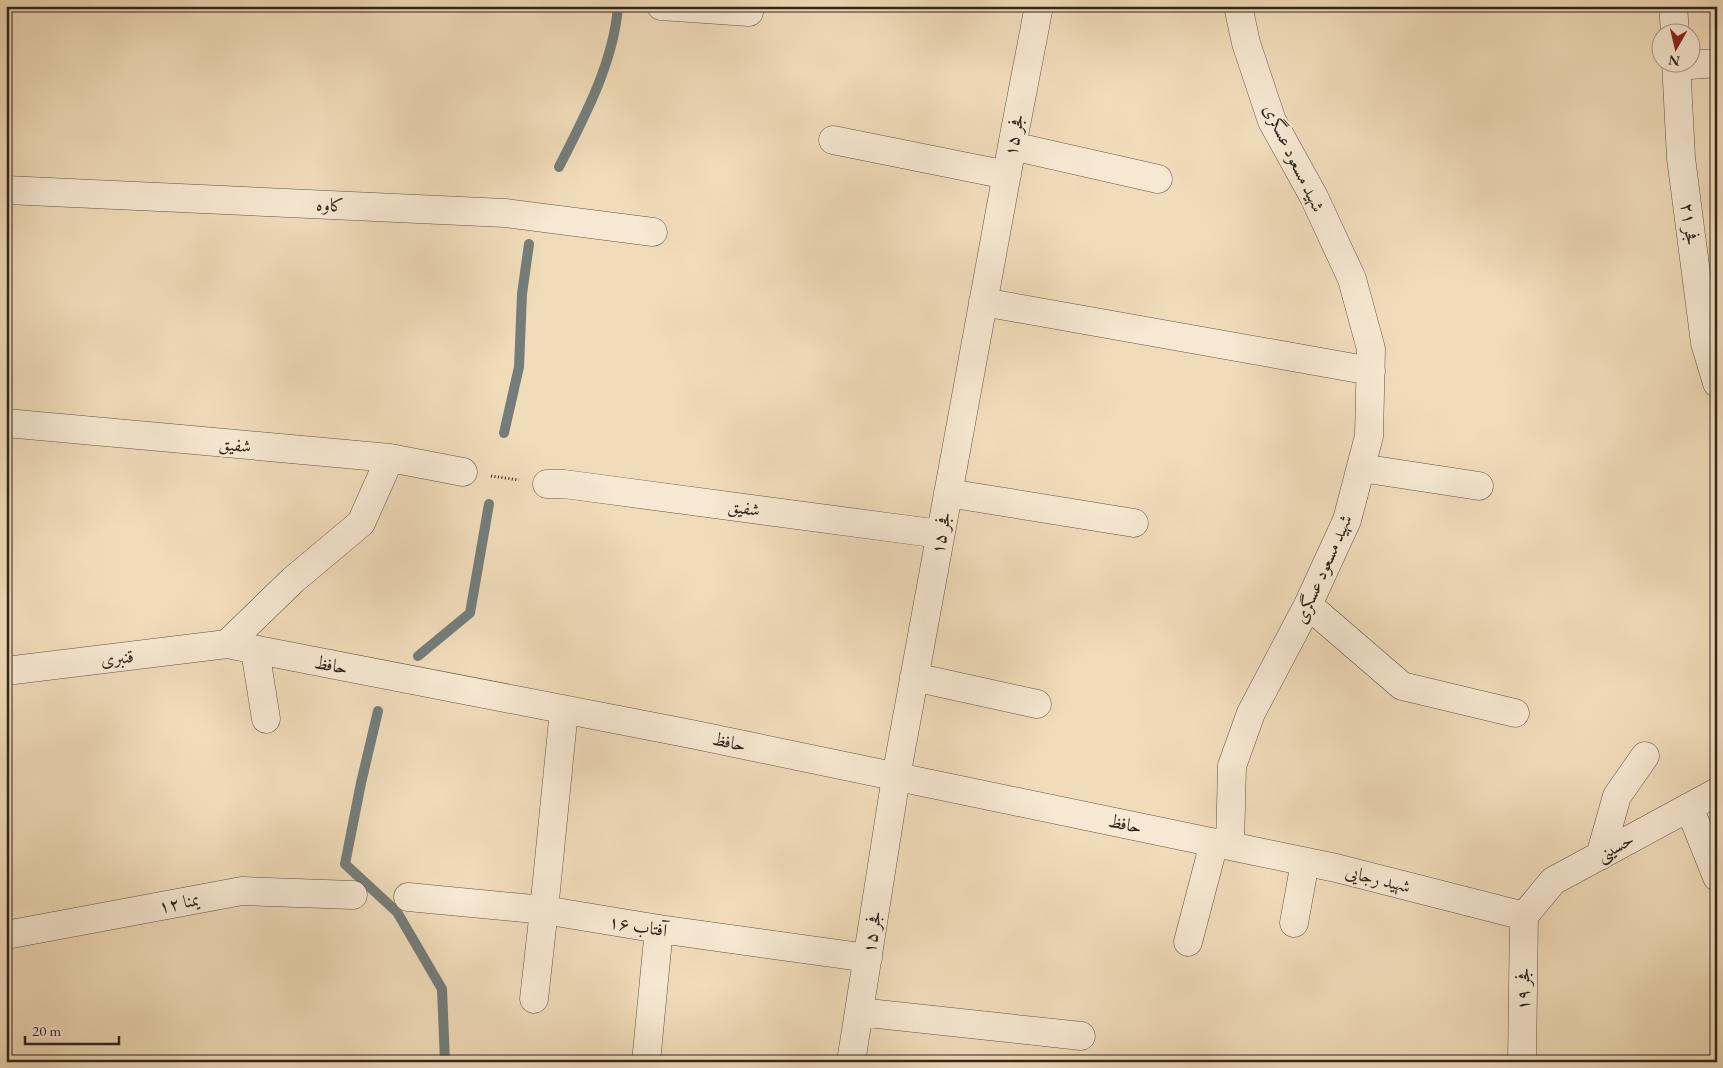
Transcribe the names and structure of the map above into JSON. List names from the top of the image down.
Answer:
{
  "streets": {
    "street": [
      "فجر ۱۵",
      "شهید مسعود عسگری",
      "کاوه",
      "فجر ۲۱",
      "شفیق",
      "قنبری",
      "حافظ",
      "حسینی",
      "شهید رجایی",
      "یمنا ۱۲",
      "آفتاب ۱۶",
      "فجر ۱۹"
    ]
  },
  "crossings": [
    ["فجر ۱۵", "شفیق"],
    ["فجر ۱۵", "حافظ"],
    ["فجر ۱۵", "آفتاب ۱۶"],
    ["شهید مسعود عسگری", "حافظ"],
    ["شهید مسعود عسگری", "شهید رجایی"],
    ["قنبری", "حافظ"],
    ["حافظ", "شهید رجایی"],
    ["حسینی", "شهید رجایی"],
    ["حسینی", "فجر ۱۹"],
    ["شهید رجایی", "فجر ۱۹"]
  ],
  "scale_bar": "20 m",
  "north": "bottom"
}
